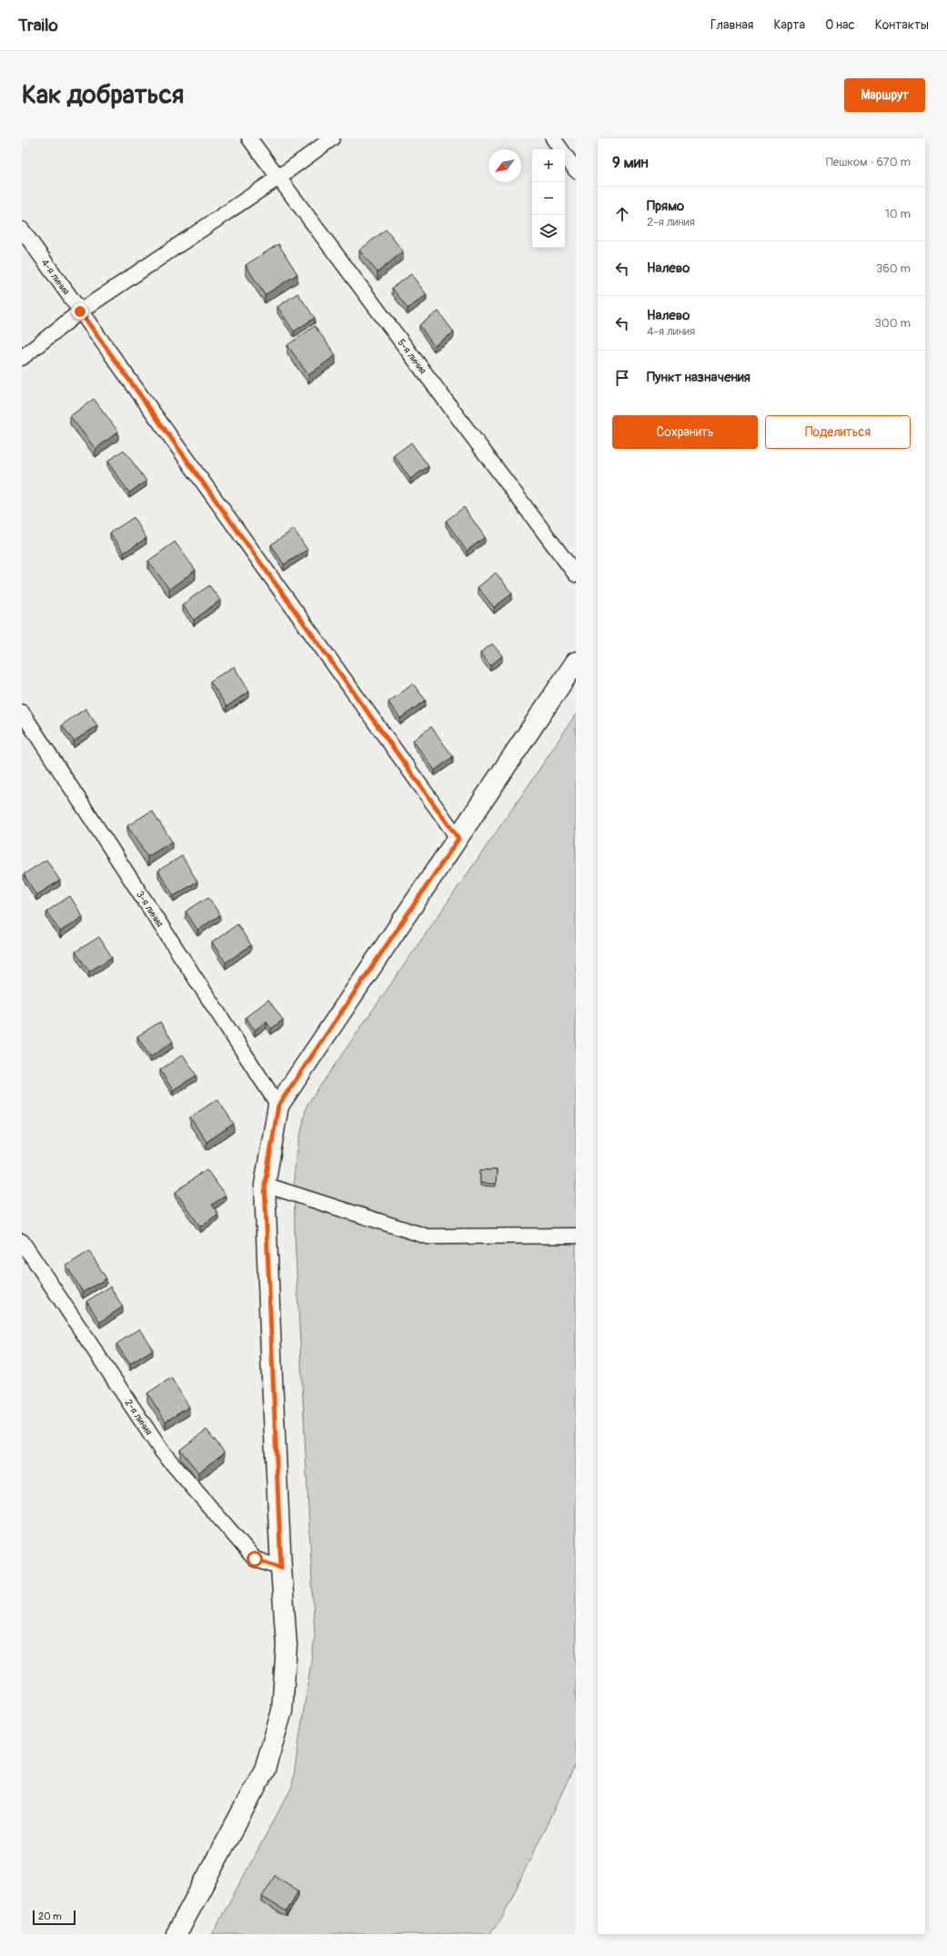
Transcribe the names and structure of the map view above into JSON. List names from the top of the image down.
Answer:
{
  "streets": {
    "street": [
      "4-я линия",
      "5-я линия",
      "3-я линия",
      "2-я линия"
    ]
  },
  "scale_bar": "20 m",
  "north": "bottom left",
  "page": {
    "header": "Trailo",
    "nav": [
      "Главная",
      "Карта",
      "О нас",
      "Контакты"
    ],
    "buttons": [
      "Маршрут",
      ["Сохранить", "Поделиться"]
    ],
    "title": "Как добраться",
    "heading": ["9 мин", "Пешком · 670 m"],
    "map_buttons": ["+", "−"],
    "list": [
      ["Прямо", "2-я линия", "10 m"],
      ["Налево", "360 m"],
      ["Налево", "4-я линия", "300 m"],
      "Пункт назначения"
    ],
    "scale": "20 m"
  }
}
